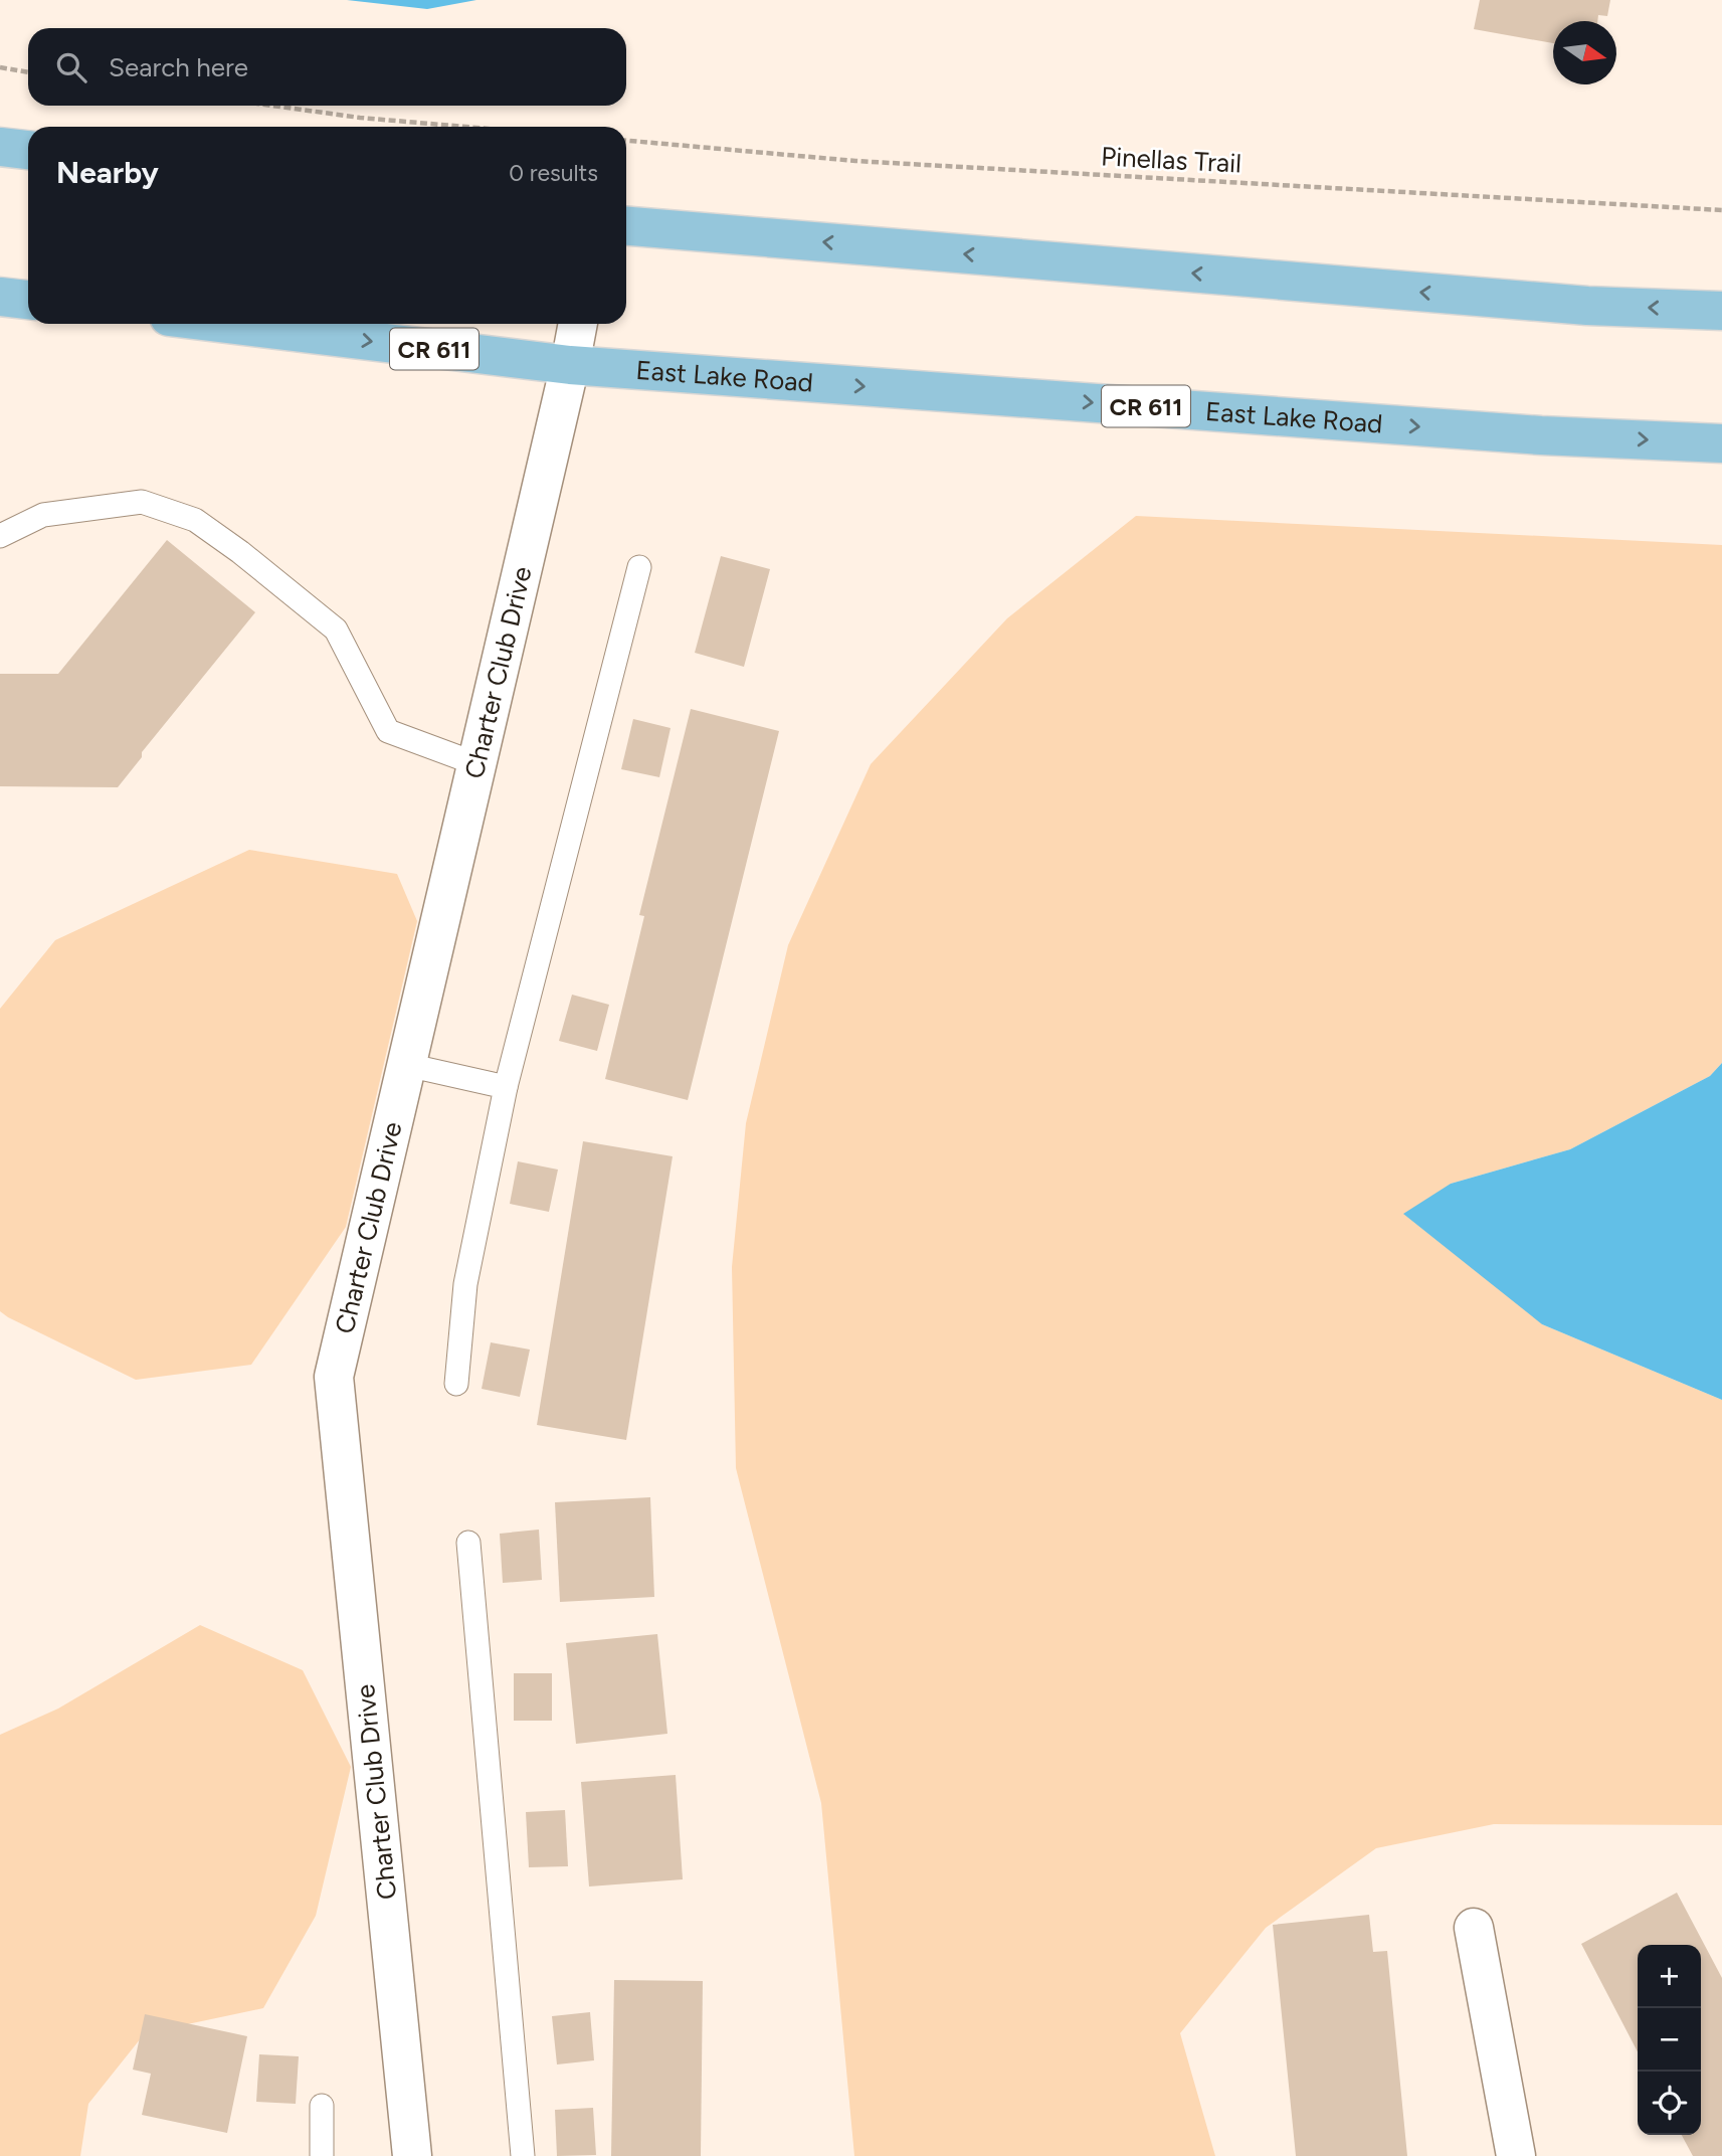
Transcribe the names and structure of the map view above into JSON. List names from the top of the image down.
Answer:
{
  "streets": {
    "main road": ["CR 611", "East Lake Road"],
    "street": ["Charter Club Drive"],
    "path": ["Pinellas Trail"]
  },
  "crossings": [
    ["CR 611", "East Lake Road"],
    ["CR 611", "Charter Club Drive"],
    ["East Lake Road", "Charter Club Drive"]
  ],
  "north": "right",
  "page": {
    "search": "Search here",
    "heading": ["Nearby", "0 results"],
    "map_buttons": ["+", "−"]
  }
}
